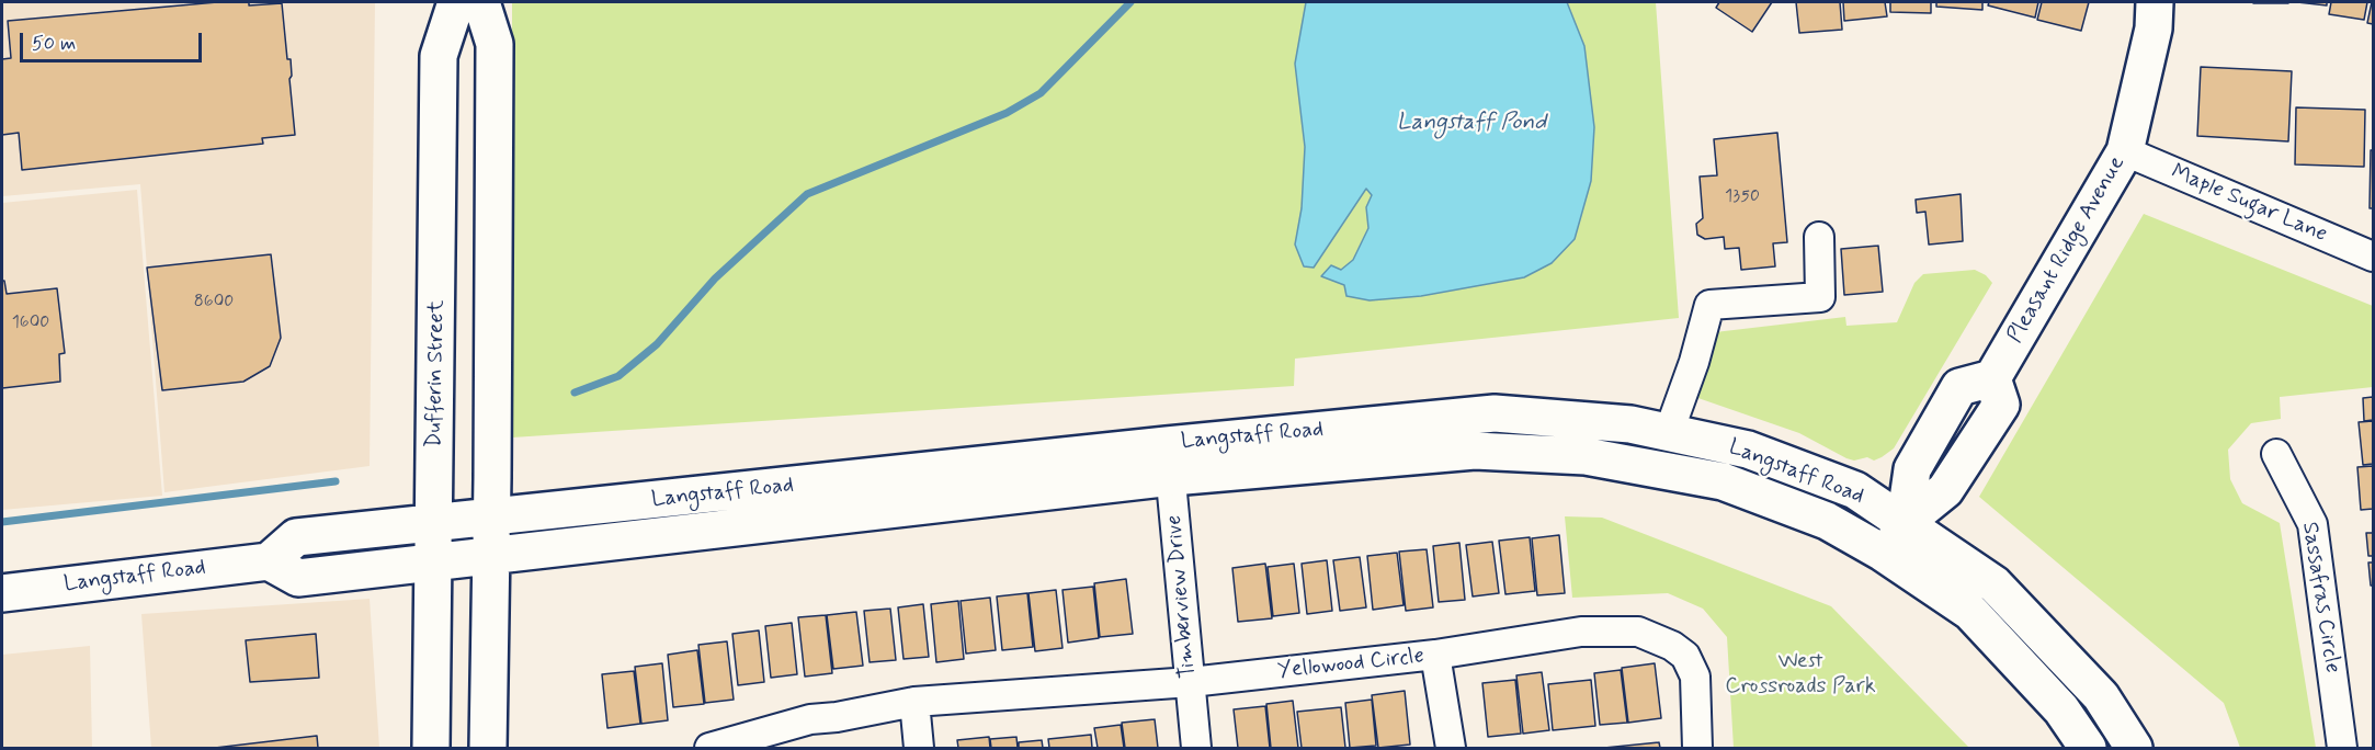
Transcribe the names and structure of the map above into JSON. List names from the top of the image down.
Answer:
{
  "streets": {
    "main road": ["Pleasant Ridge Avenue", "Dufferin Street", "Langstaff Road"],
    "street": [
      "Maple Sugar Lane",
      "Timberview Drive",
      "Sassafras Circle",
      "Yellowood Circle"
    ]
  },
  "crossings": [
    ["Maple Sugar Lane", "Pleasant Ridge Avenue"],
    ["Pleasant Ridge Avenue", "Langstaff Road"],
    ["Dufferin Street", "Langstaff Road"],
    ["Langstaff Road", "Timberview Drive"],
    ["Timberview Drive", "Yellowood Circle"]
  ],
  "water": ["Langstaff Pond"],
  "parks": ["West Crossroads Park"],
  "house_numbers": ["1350", "8600", "1600"],
  "scale_bar": "50 m"
}
